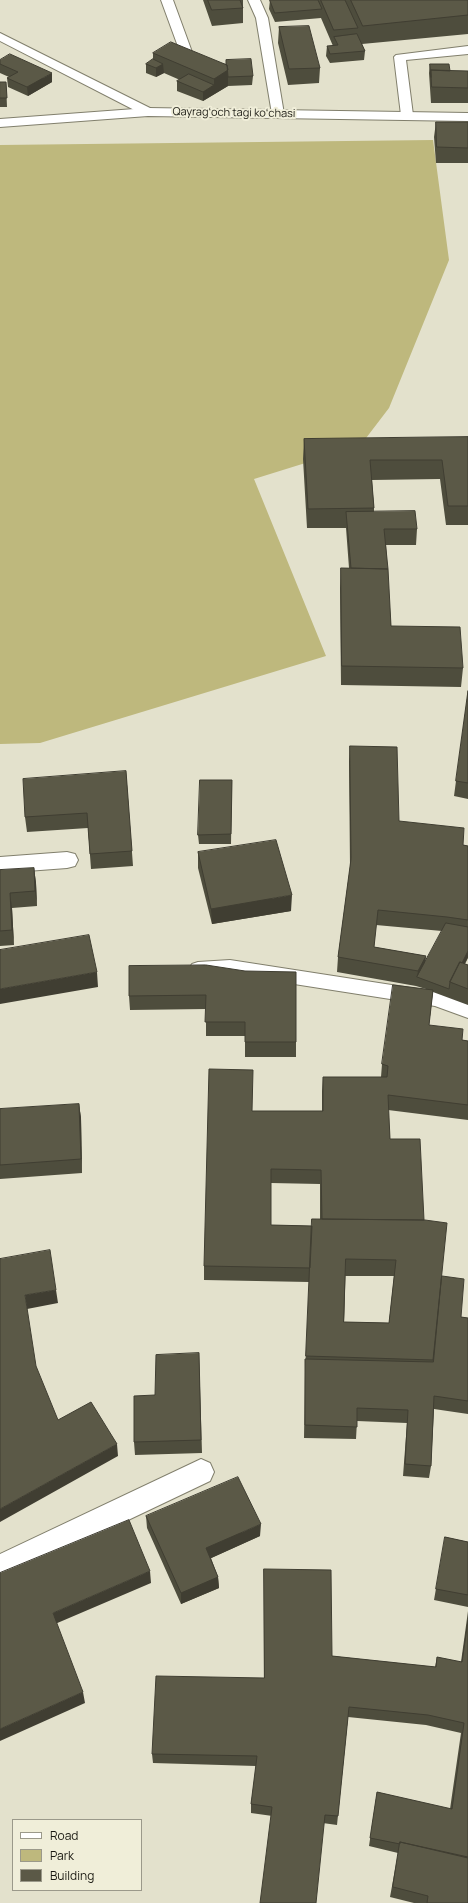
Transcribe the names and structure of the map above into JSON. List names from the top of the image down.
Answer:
{
  "streets": {
    "street": ["Qayragʻoch tagi koʻchasi"]
  },
  "legend": ["Road", "Park", "Building"]
}
